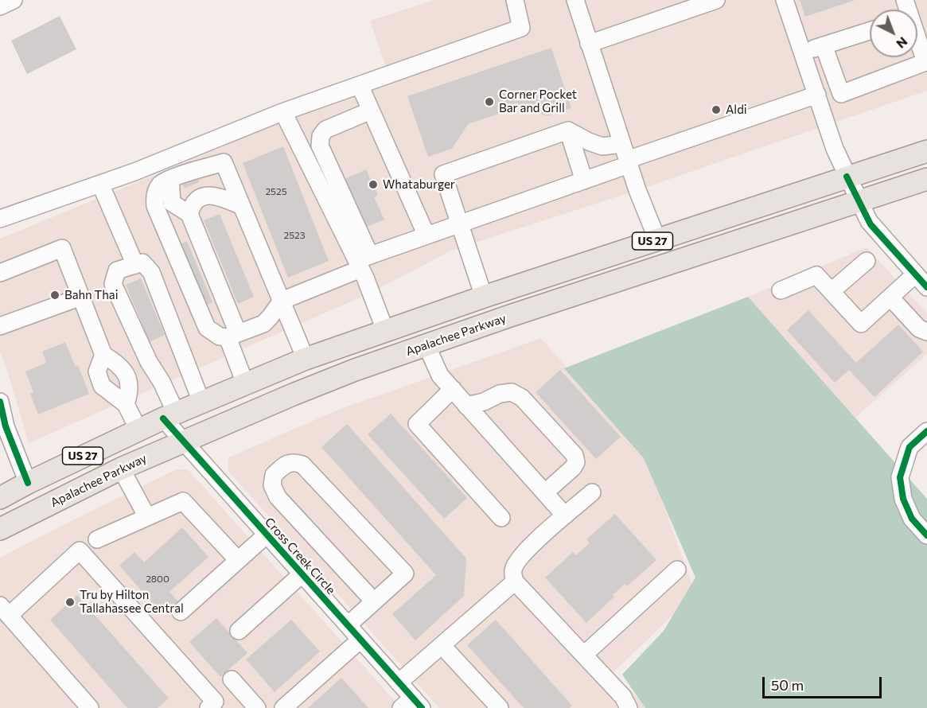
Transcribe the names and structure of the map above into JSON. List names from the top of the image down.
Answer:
{
  "streets": {
    "main road": ["US 27", "Apalachee Parkway"],
    "street": ["Cross Creek Circle"]
  },
  "crossings": [
    ["US 27", "Cross Creek Circle"],
    ["Apalachee Parkway", "Cross Creek Circle"]
  ],
  "places": [
    "Corner Pocket Bar and Grill",
    "Aldi",
    "Whataburger",
    "Bahn Thai",
    "Tru by Hilton Tallahassee Central"
  ],
  "house_numbers": ["2525", "2523", "2800"],
  "scale_bar": "50 m",
  "north": "bottom right"
}
